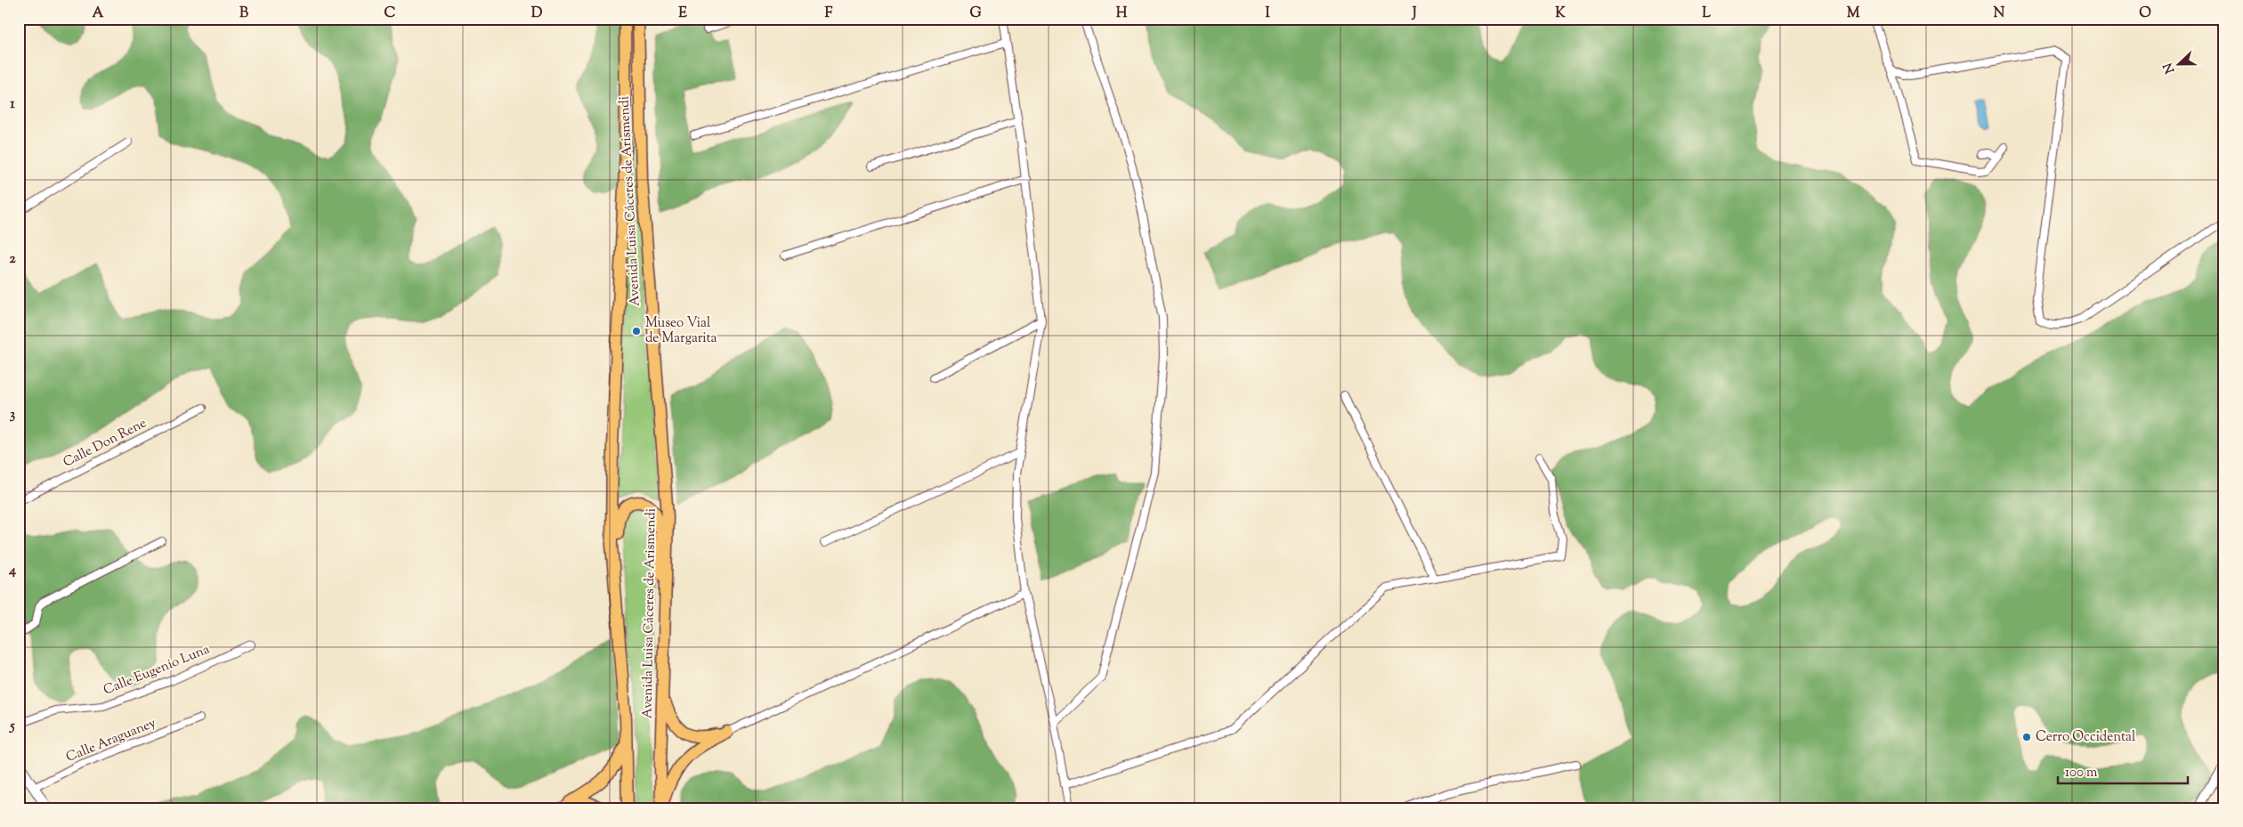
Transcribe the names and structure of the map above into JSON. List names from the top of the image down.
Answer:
{
  "streets": {
    "main road": ["Avenida Luisa Cáceres de Arismendi"],
    "street": ["Calle Don Rene", "Calle Eugenio Luna", "Calle Araguaney"]
  },
  "places": ["Museo Vial de Margarita", "Cerro Occidental"],
  "scale_bar": "100 m",
  "north": "left",
  "grid": {
    "columns": [
      "A",
      "B",
      "C",
      "D",
      "E",
      "F",
      "G",
      "H",
      "I",
      "J",
      "K",
      "L",
      "M",
      "N",
      "O"
    ],
    "rows": [
      "1",
      "2",
      "3",
      "4",
      "5"
    ]
  }
}
